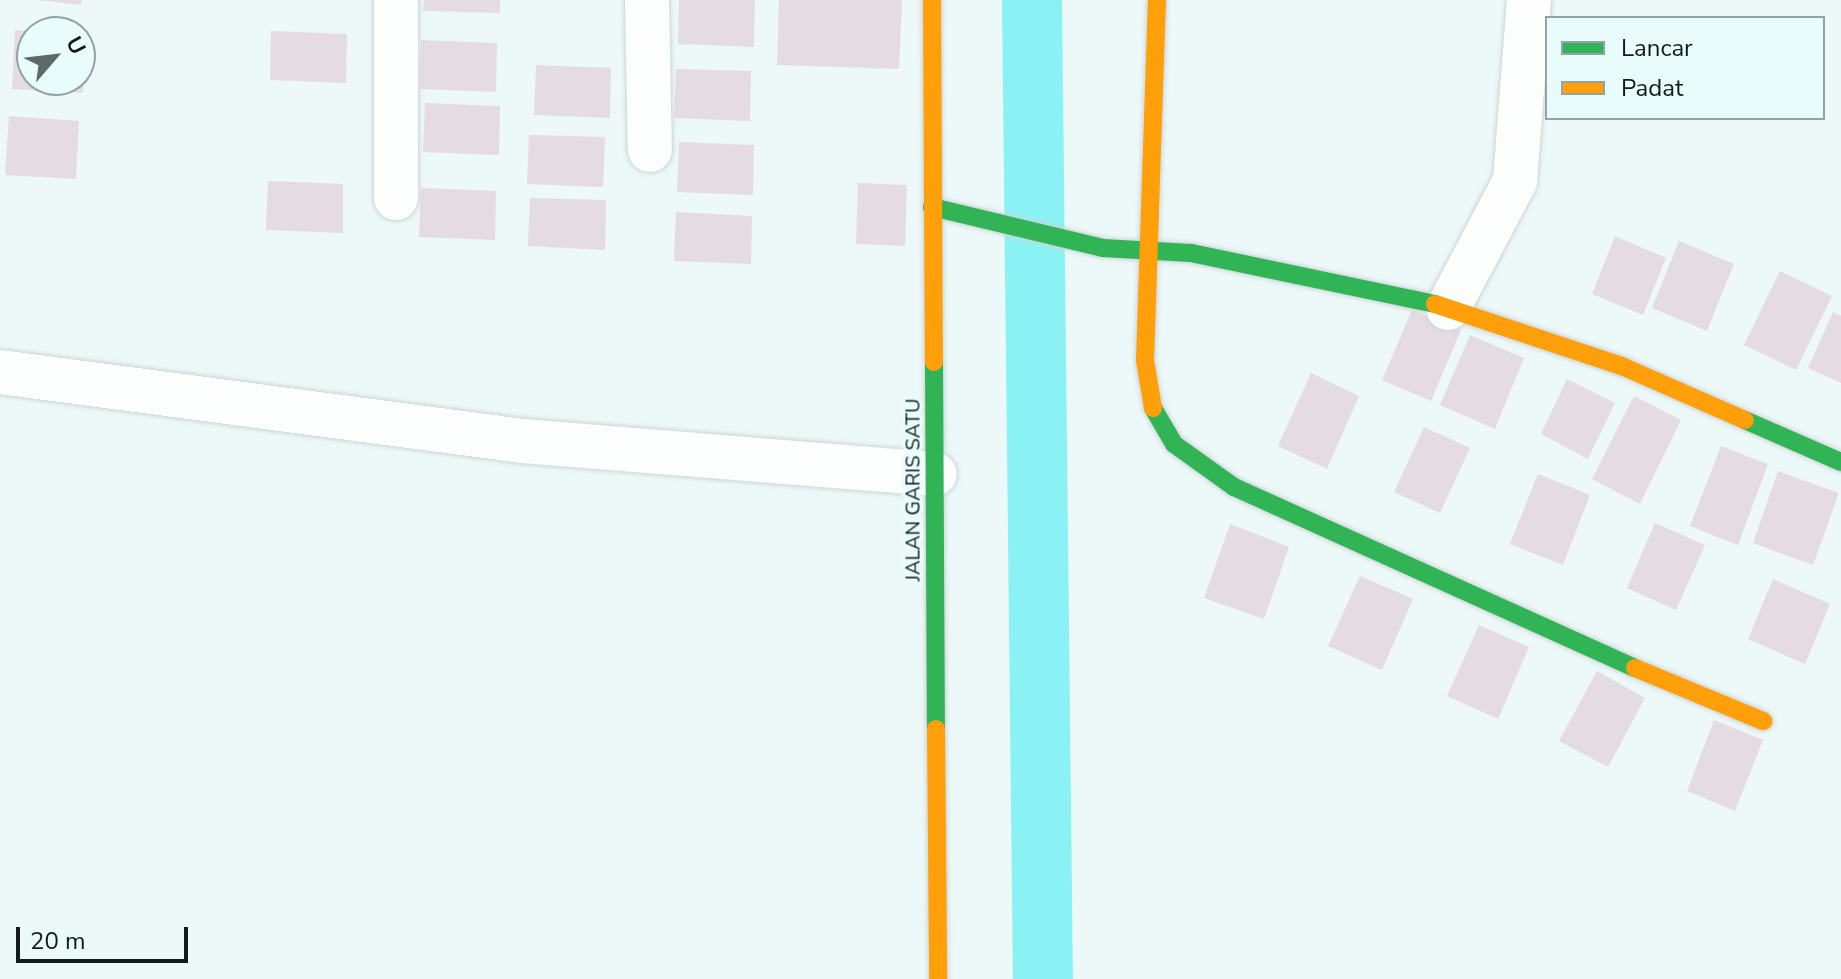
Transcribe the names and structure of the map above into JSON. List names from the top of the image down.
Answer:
{
  "streets": {
    "street": ["JALAN GARIS SATU"]
  },
  "legend": ["Lancar", "Padat"],
  "scale_bar": "20 m",
  "north": "top right"
}
